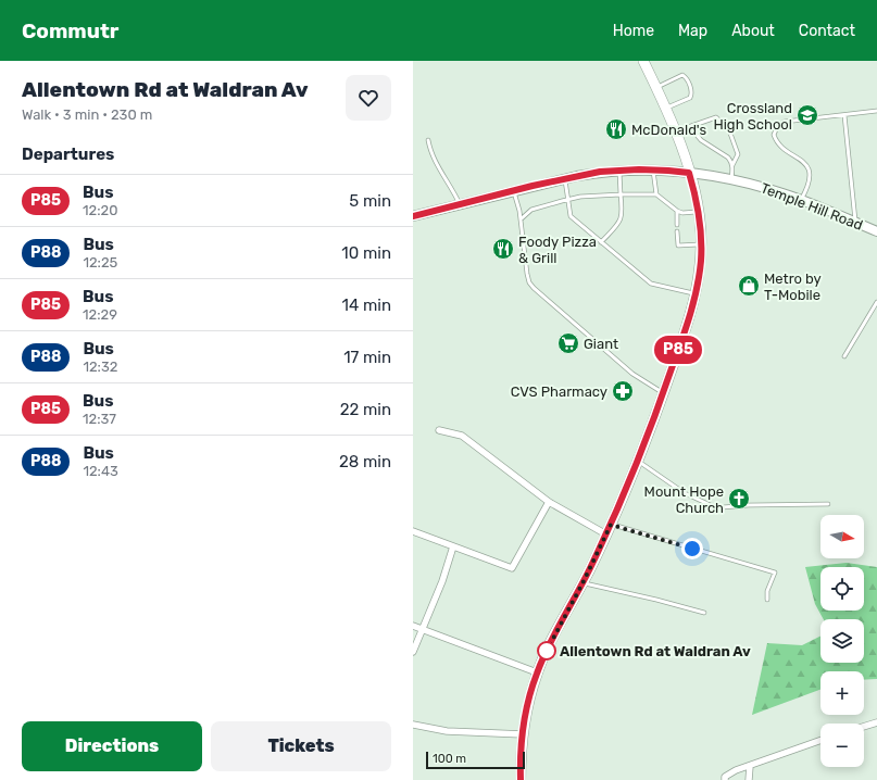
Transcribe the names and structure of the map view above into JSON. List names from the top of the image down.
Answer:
{
  "streets": {
    "main road": ["Temple Hill Road"]
  },
  "places": {
    "school or university": ["Crossland High School"],
    "restaurant": ["McDonald's", "Foody Pizza & Grill"],
    "shop": ["Metro by T-Mobile"],
    "supermarket": ["Giant"],
    "pharmacy": ["CVS Pharmacy"],
    "church": ["Mount Hope Church"],
    "other": ["Allentown Rd at Waldran Av"]
  },
  "lines": ["bus line P85"],
  "scale_bar": "100 m",
  "north": "right",
  "page": {
    "header": "Commutr",
    "nav": [
      "Home",
      "Map",
      "About",
      "Contact"
    ],
    "heading": [
      ["Allentown Rd at Waldran Av", "Walk · 3 min · 230 m"],
      "Departures"
    ],
    "on_map": "P85",
    "list": [
      {
        "mark": "P85",
        "name": "Bus",
        "note": "12:20",
        "value": "5 min"
      },
      {
        "mark": "P88",
        "name": "Bus",
        "note": "12:25",
        "value": "10 min"
      },
      {
        "mark": "P85",
        "name": "Bus",
        "note": "12:29",
        "value": "14 min"
      },
      {
        "mark": "P88",
        "name": "Bus",
        "note": "12:32",
        "value": "17 min"
      },
      {
        "mark": "P85",
        "name": "Bus",
        "note": "12:37",
        "value": "22 min"
      },
      {
        "mark": "P88",
        "name": "Bus",
        "note": "12:43",
        "value": "28 min"
      }
    ],
    "map_buttons": ["+", "−"],
    "buttons": ["Directions", "Tickets"],
    "scale": "100 m"
  }
}
